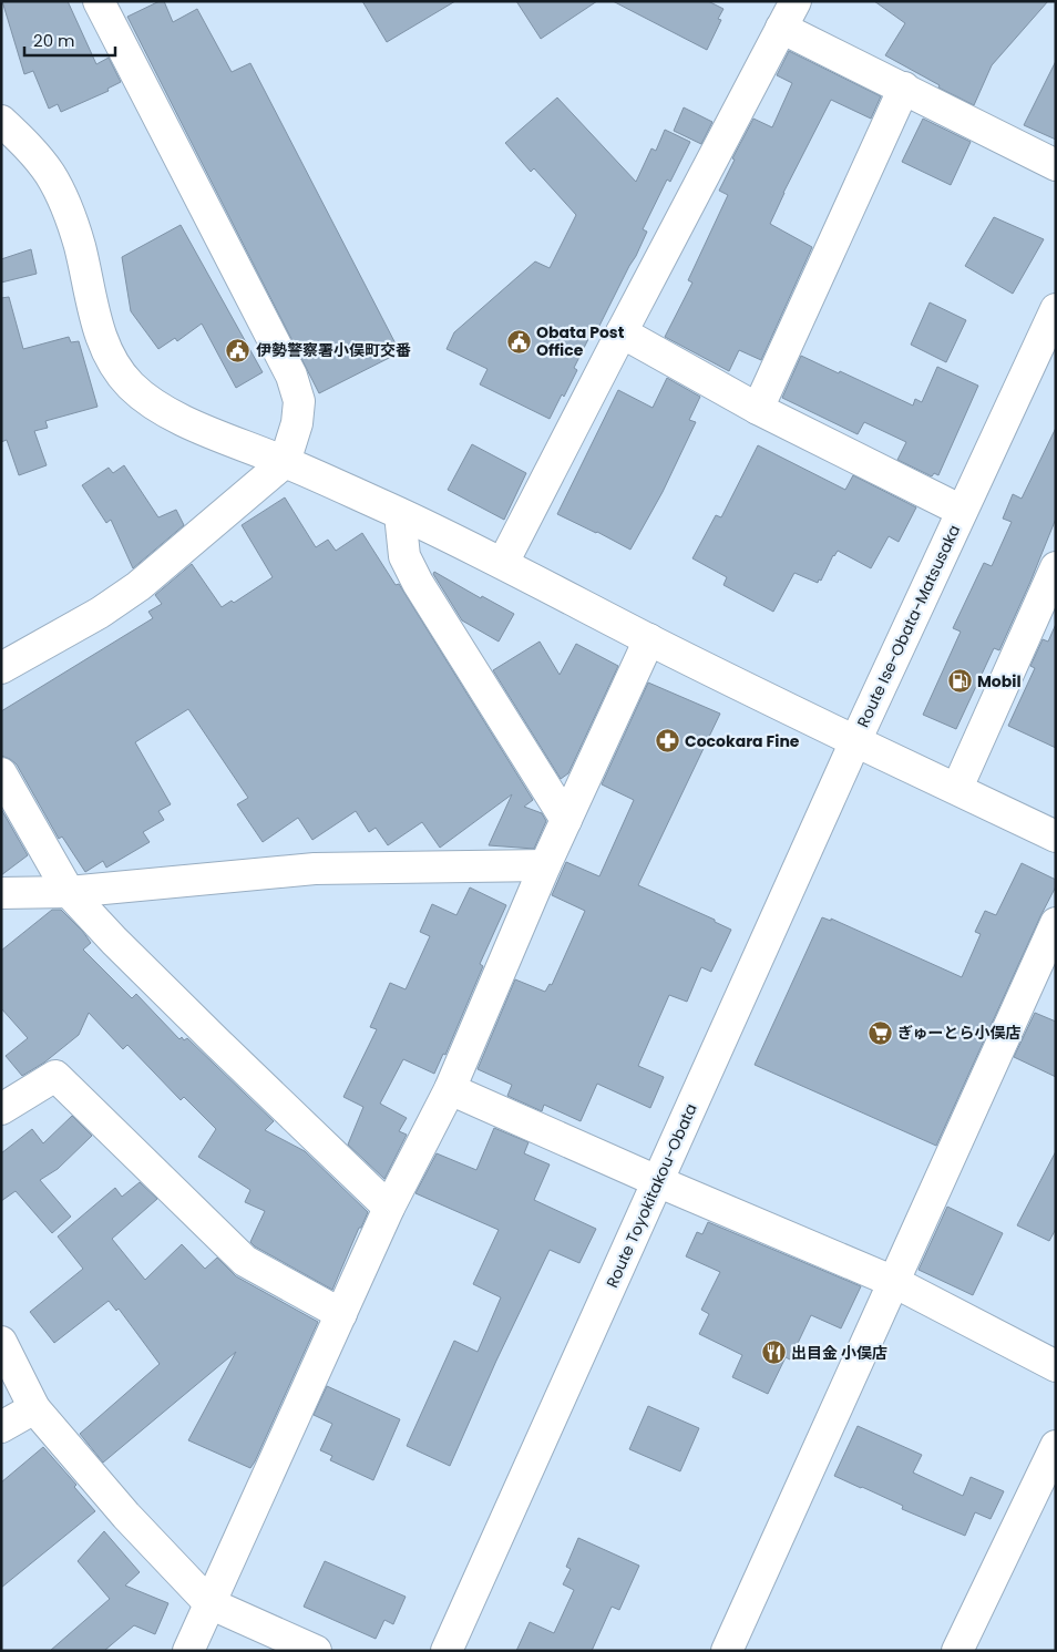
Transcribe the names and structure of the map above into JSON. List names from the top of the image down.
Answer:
{
  "streets": {
    "street": ["Route Ise-Obata-Matsusaka", "Route Toyokitakou-Obata"]
  },
  "crossings": [
    ["Route Ise-Obata-Matsusaka", "Route Toyokitakou-Obata"]
  ],
  "places": {
    "public building": ["Obata Post Office", "伊勢警察署小俣町交番"],
    "fuel station": ["Mobil"],
    "pharmacy": ["Cocokara Fine"],
    "supermarket": ["ぎゅーとら小俣店"],
    "restaurant": ["出目金 小俣店"]
  },
  "scale_bar": "20 m"
}
